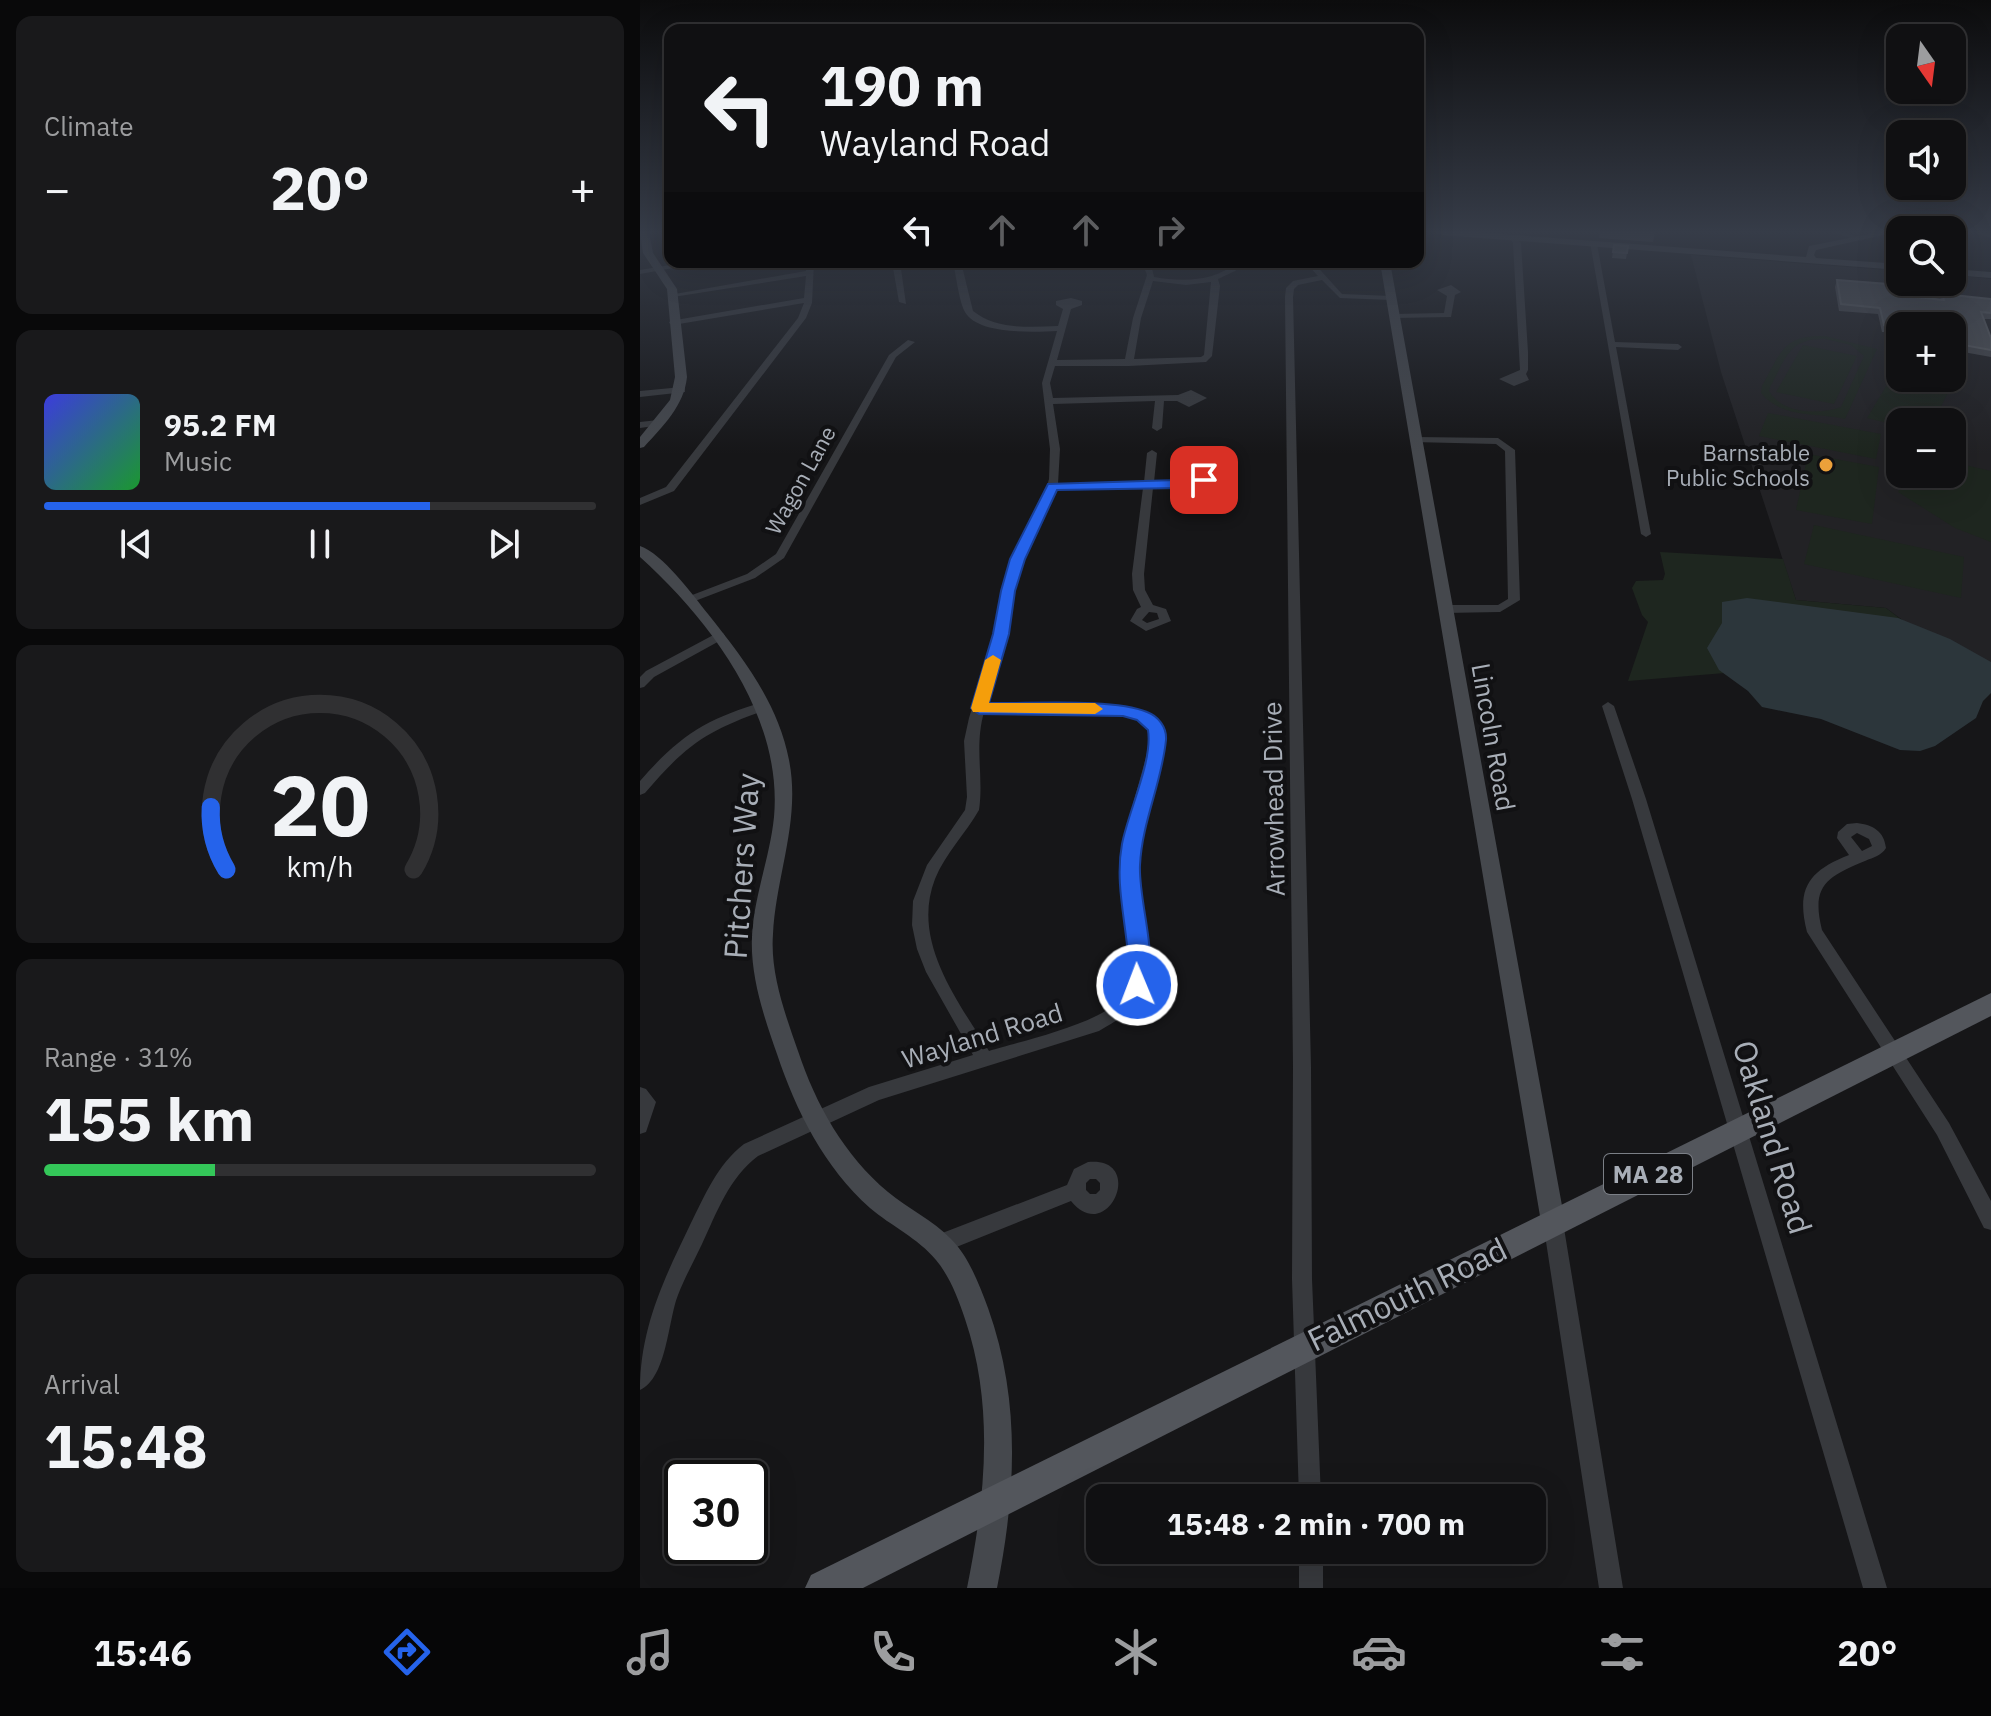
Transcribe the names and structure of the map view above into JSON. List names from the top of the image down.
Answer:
{
  "streets": {
    "main road": [
      "Lincoln Road",
      "Pitchers Way",
      "MA 28",
      "Falmouth Road"
    ],
    "street": [
      "Wagon Lane",
      "Arrowhead Drive",
      "Wayland Road",
      "Oakland Road"
    ]
  },
  "crossings": [
    ["Wagon Lane", "Pitchers Way"],
    ["Lincoln Road", "Falmouth Road"],
    ["Arrowhead Drive", "Falmouth Road"],
    ["Pitchers Way", "Wayland Road"],
    ["Pitchers Way", "Falmouth Road"],
    ["Oakland Road", "Falmouth Road"]
  ],
  "places": ["Barnstable Public Schools"],
  "north": "bottom",
  "page": {
    "tile": [
      "Climate",
      ["Range · 31%", "155 km"],
      ["Arrival", "15:48"]
    ],
    "map_buttons": ["+", "−"],
    "turn": ["190 m", "Wayland Road"],
    "heat": ["−", "20°", "+"],
    "song": ["95.2 FM", "Music"],
    "limit": "30",
    "trip": "15:48 · 2 min · 700 m",
    "tabs": ["15:46", "20°"],
    "gauge": ["20", "km/h"]
  }
}
